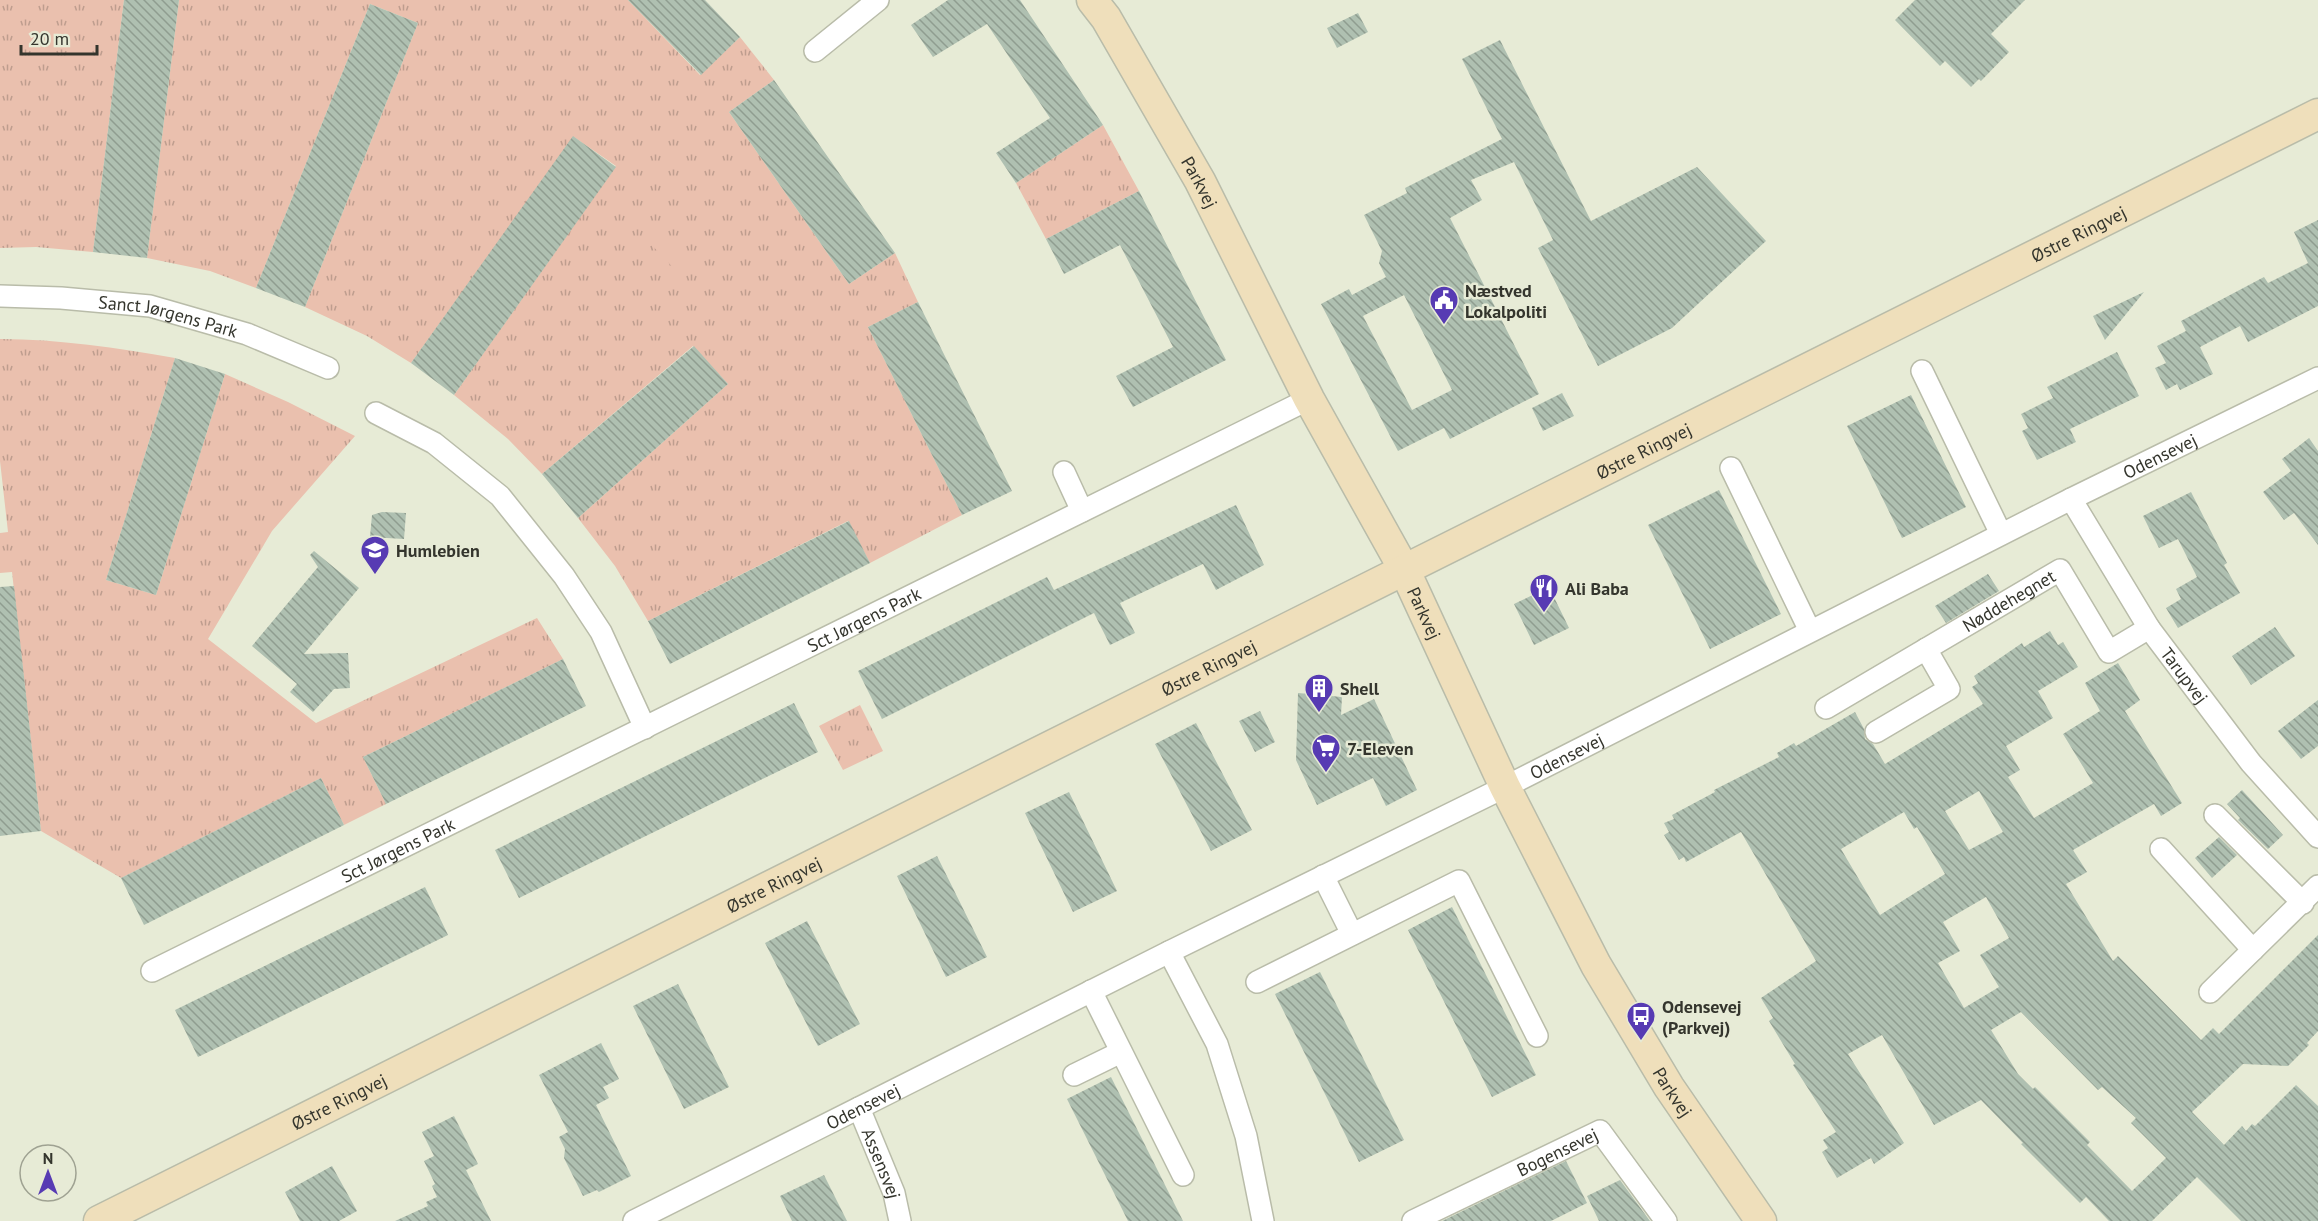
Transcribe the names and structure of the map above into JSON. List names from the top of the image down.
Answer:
{
  "streets": {
    "street": [
      "Parkvej",
      "Østre Ringvej",
      "Sanct Jørgens Park",
      "Odensevej",
      "Nøddehegnet",
      "Sct Jørgens Park",
      "Tarupvej",
      "Bogensevej",
      "Assensvej"
    ]
  },
  "crossings": [
    ["Parkvej", "Østre Ringvej"],
    ["Parkvej", "Odensevej"],
    ["Parkvej", "Sct Jørgens Park"],
    ["Odensevej", "Tarupvej"],
    ["Odensevej", "Assensvej"],
    ["Nøddehegnet", "Tarupvej"]
  ],
  "places": {
    "public building": ["Næstved Lokalpoliti"],
    "school or university": ["Humlebien"],
    "restaurant": ["Ali Baba"],
    "building": ["Shell"],
    "supermarket": ["7-Eleven"],
    "bus stop": ["Odensevej (Parkvej)"]
  },
  "scale_bar": "20 m",
  "north": "top"
}
